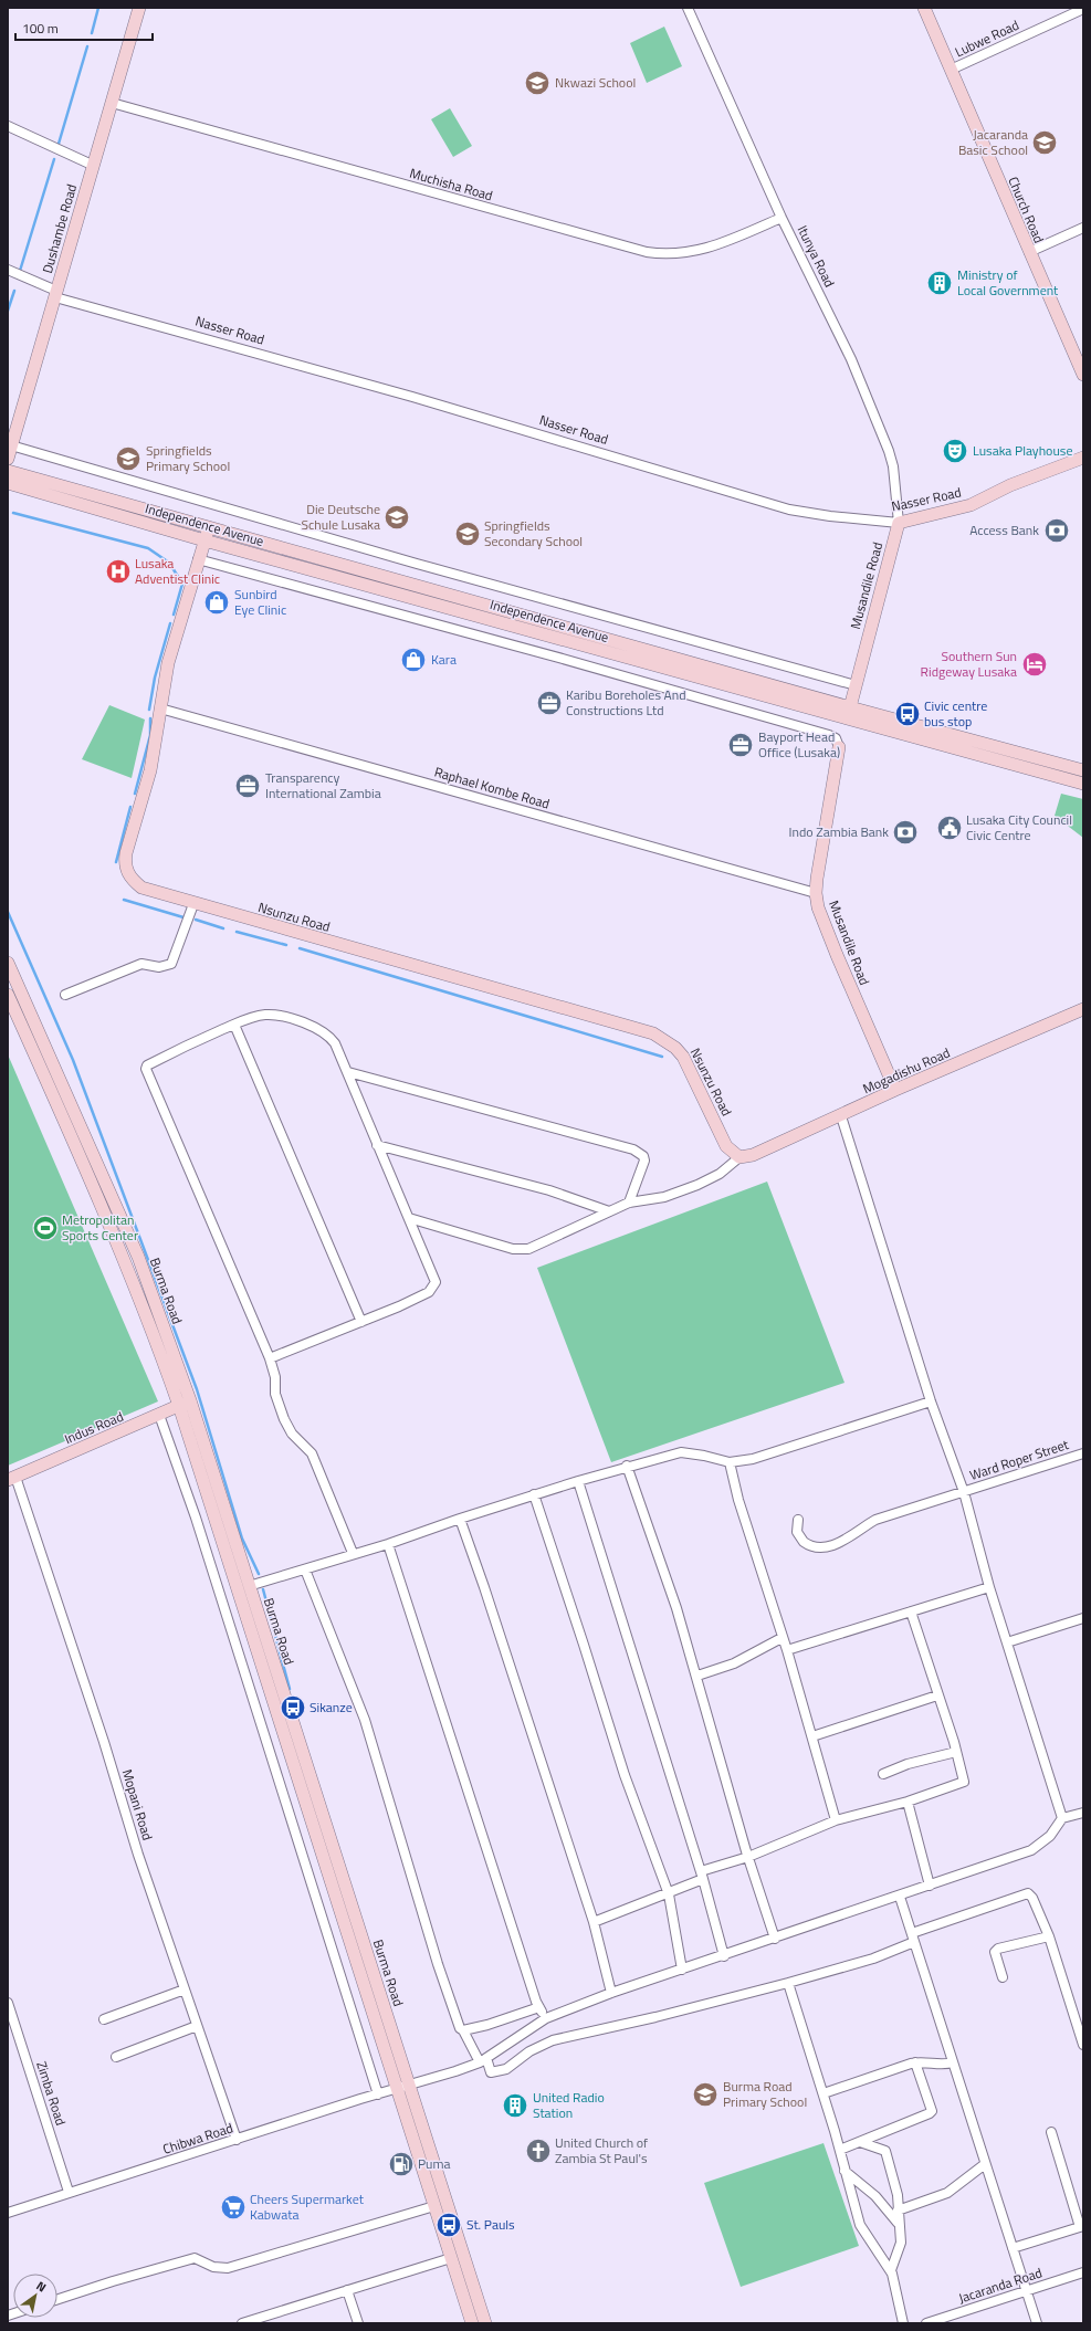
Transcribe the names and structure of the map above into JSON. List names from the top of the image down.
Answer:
{
  "streets": {
    "main road": [
      "Church Road",
      "Dushambe Road",
      "Nasser Road",
      "Independence Avenue",
      "Musandile Road",
      "Nsunzu Road",
      "Mogadishu Road",
      "Burma Road",
      "Indus Road"
    ],
    "street": [
      "Lubwe Road",
      "Muchisha Road",
      "Itunya Road",
      "Raphael Kombe Road",
      "Ward Roper Street",
      "Mopani Road",
      "Zimba Road",
      "Chibwa Road",
      "Jacaranda Road"
    ]
  },
  "crossings": [
    ["Lubwe Road", "Church Road"],
    ["Muchisha Road", "Dushambe Road"],
    ["Muchisha Road", "Itunya Road"],
    ["Dushambe Road", "Nasser Road"],
    ["Itunya Road", "Nasser Road"],
    ["Itunya Road", "Musandile Road"],
    ["Nasser Road", "Musandile Road"],
    ["Independence Avenue", "Musandile Road"],
    ["Independence Avenue", "Nsunzu Road"],
    ["Musandile Road", "Raphael Kombe Road"],
    ["Musandile Road", "Mogadishu Road"],
    ["Raphael Kombe Road", "Nsunzu Road"],
    ["Nsunzu Road", "Mogadishu Road"],
    ["Burma Road", "Indus Road"],
    ["Burma Road", "Chibwa Road"],
    ["Indus Road", "Mopani Road"],
    ["Mopani Road", "Chibwa Road"],
    ["Zimba Road", "Chibwa Road"]
  ],
  "places": {
    "school or university": [
      "Nkwazi School",
      "Jacaranda Basic School",
      "Springfields Primary School",
      "Die Deutsche Schule Lusaka",
      "Springfields Secondary School",
      "Burma Road Primary School"
    ],
    "building": ["Ministry of Local Government", "United Radio Station"],
    "theatre": ["Lusaka Playhouse"],
    "bank": ["Access Bank", "Indo Zambia Bank"],
    "hospital": ["Lusaka Adventist Clinic"],
    "shop": ["Sunbird Eye Clinic", "Kara"],
    "hotel": ["Southern Sun Ridgeway Lusaka"],
    "office": ["Karibu Boreholes And Constructions Ltd", "Bayport Head Office (Lusaka)", "Transparency International Zambia"],
    "bus stop": ["Civic centre bus stop", "Sikanze", "St. Pauls"],
    "public building": ["Lusaka City Council Civic Centre"],
    "sports": ["Metropolitan Sports Center"],
    "church": ["United Church of Zambia St Paul's"],
    "fuel station": ["Puma"],
    "supermarket": ["Cheers Supermarket Kabwata"]
  },
  "scale_bar": "100 m",
  "north": "top right"
}
